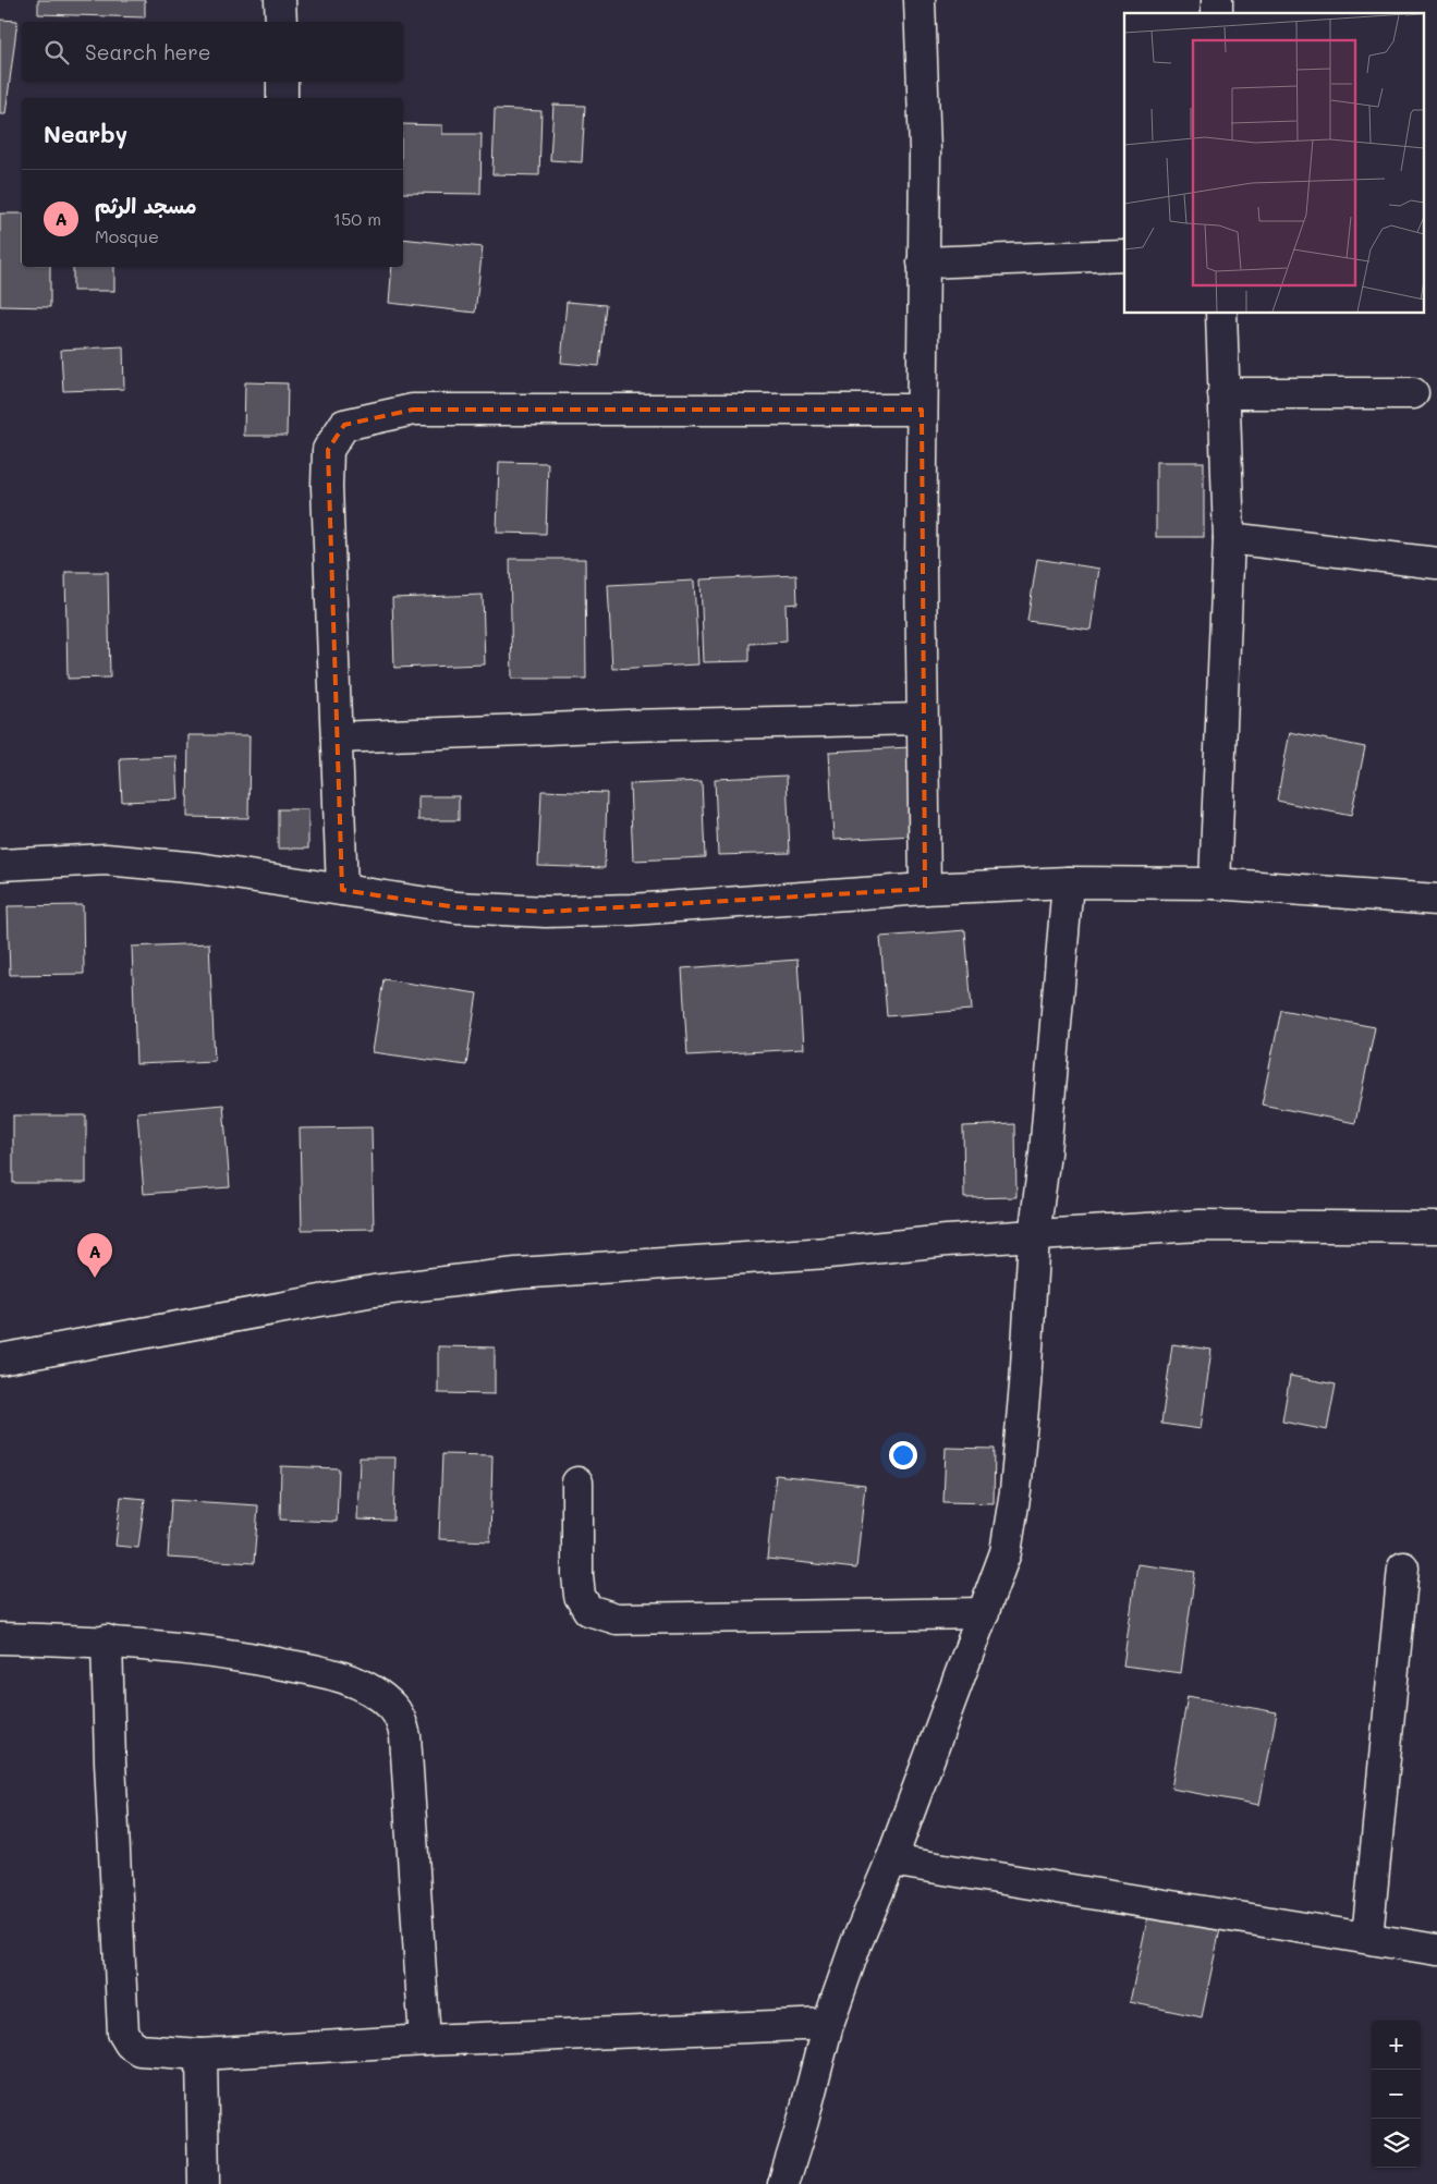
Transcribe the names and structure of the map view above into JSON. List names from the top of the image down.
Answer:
{
  "page": {
    "search": "Search here",
    "heading": "Nearby",
    "list": [
      {
        "mark": "A",
        "name": "مسجد الرثم",
        "note": "Mosque",
        "value": "150 m"
      }
    ],
    "pins": "A",
    "map_buttons": ["+", "−"]
  }
}
